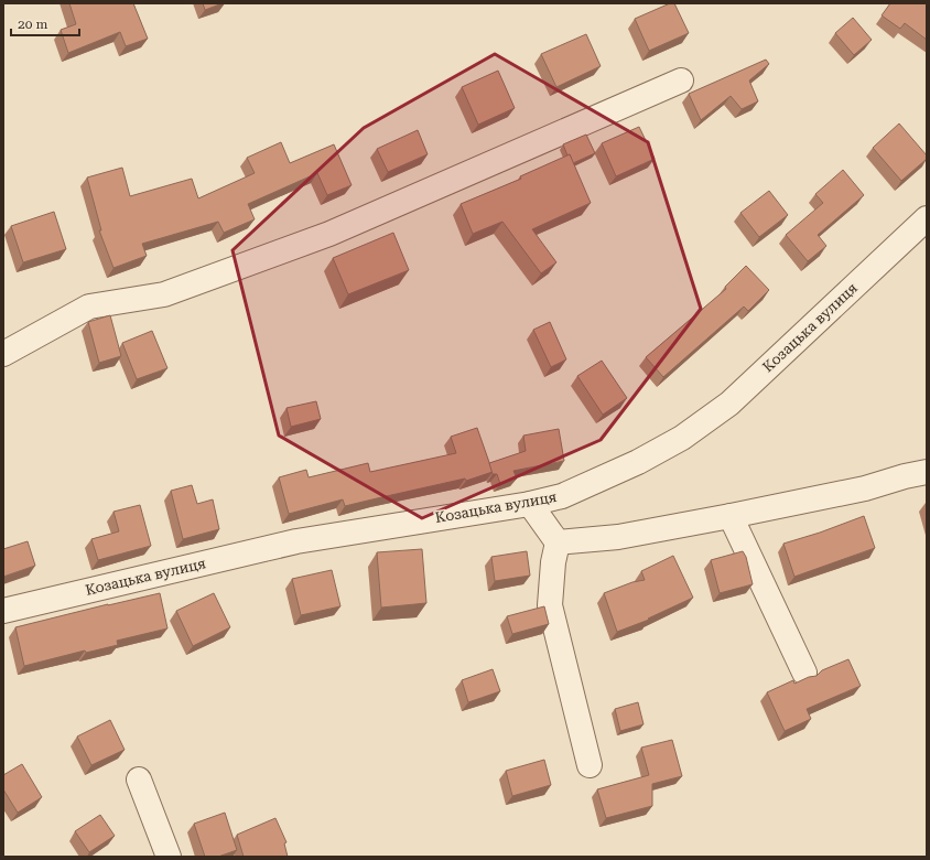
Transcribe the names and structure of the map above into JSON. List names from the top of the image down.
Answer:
{
  "streets": {
    "street": ["Козацька вулиця"]
  },
  "scale_bar": "20 m"
}
